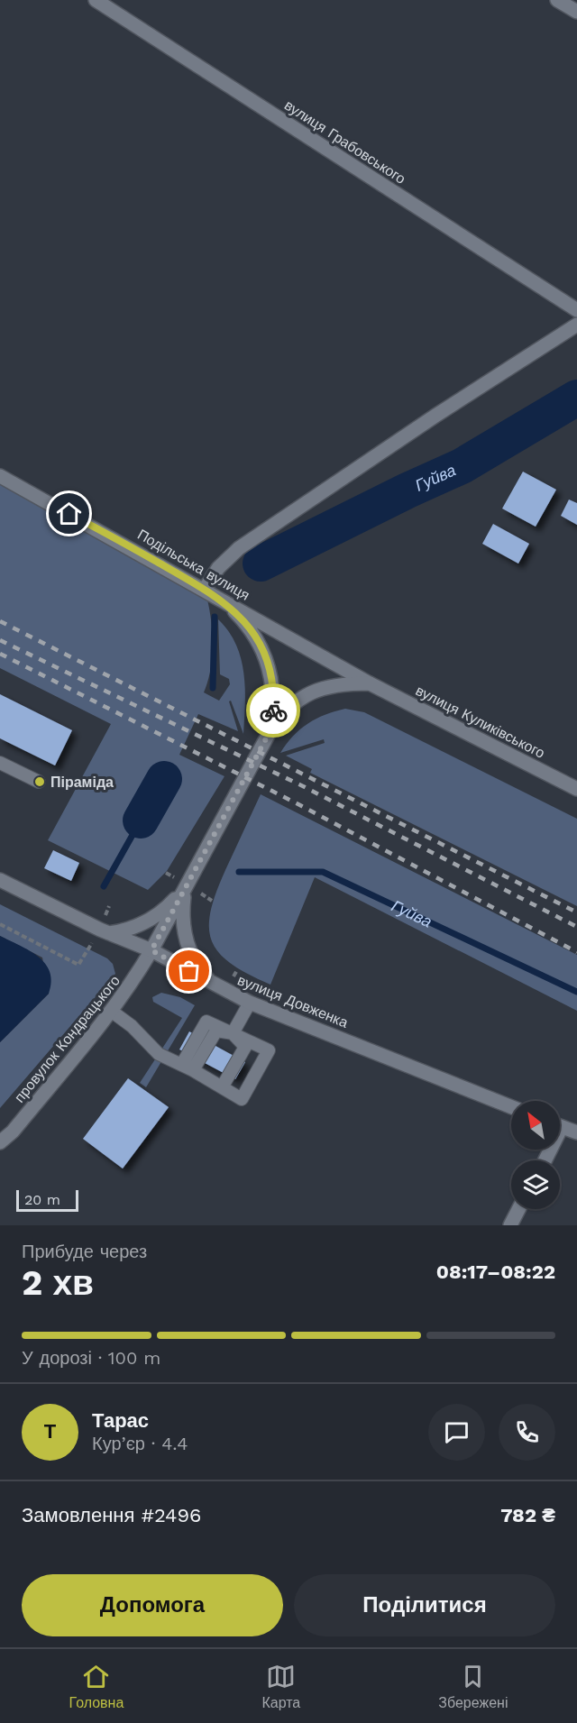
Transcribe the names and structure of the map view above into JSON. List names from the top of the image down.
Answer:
{
  "streets": {
    "street": [
      "вулиця Грабовського",
      "Подільська вулиця",
      "вулиця Куликівського",
      "вулиця Довженка",
      "провулок Кондрацького"
    ]
  },
  "crossings": [
    ["Подільська вулиця", "вулиця Куликівського"],
    ["вулиця Довженка", "провулок Кондрацького"]
  ],
  "water": ["Гуйва"],
  "places": ["Піраміда"],
  "scale_bar": "20 m",
  "north": "top left",
  "page": {
    "scale": "20 m",
    "heading": ["2 хв", "Прибуде через", "08:17–08:22"],
    "panel": [
      "Тарас",
      "Кур’єр · 4.4",
      "Замовлення #2496",
      "782 ₴"
    ],
    "bar": "У дорозі · 100 m",
    "round": "Т",
    "buttons": ["Допомога", "Поділитися"],
    "tabs": ["Головна", "Карта", "Збережені"]
  }
}
